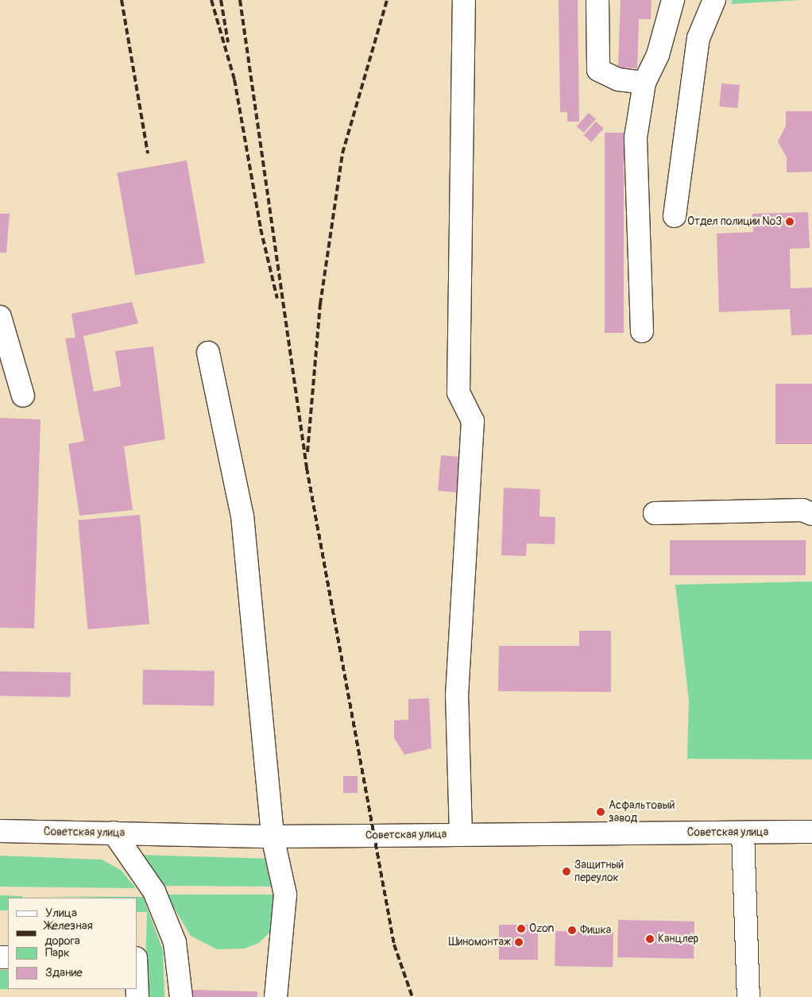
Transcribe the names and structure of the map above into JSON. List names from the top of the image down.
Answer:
{
  "streets": {
    "main road": ["Советская улица"]
  },
  "places": [
    "Отдел полиции №3",
    "Асфальтовый завод",
    "Защитный переулок",
    "Ozon",
    "Фишка",
    "Канцлер",
    "Шиномонтаж"
  ],
  "legend": [
    "Улица",
    "Железная дорога",
    "Парк",
    "Здание"
  ]
}
